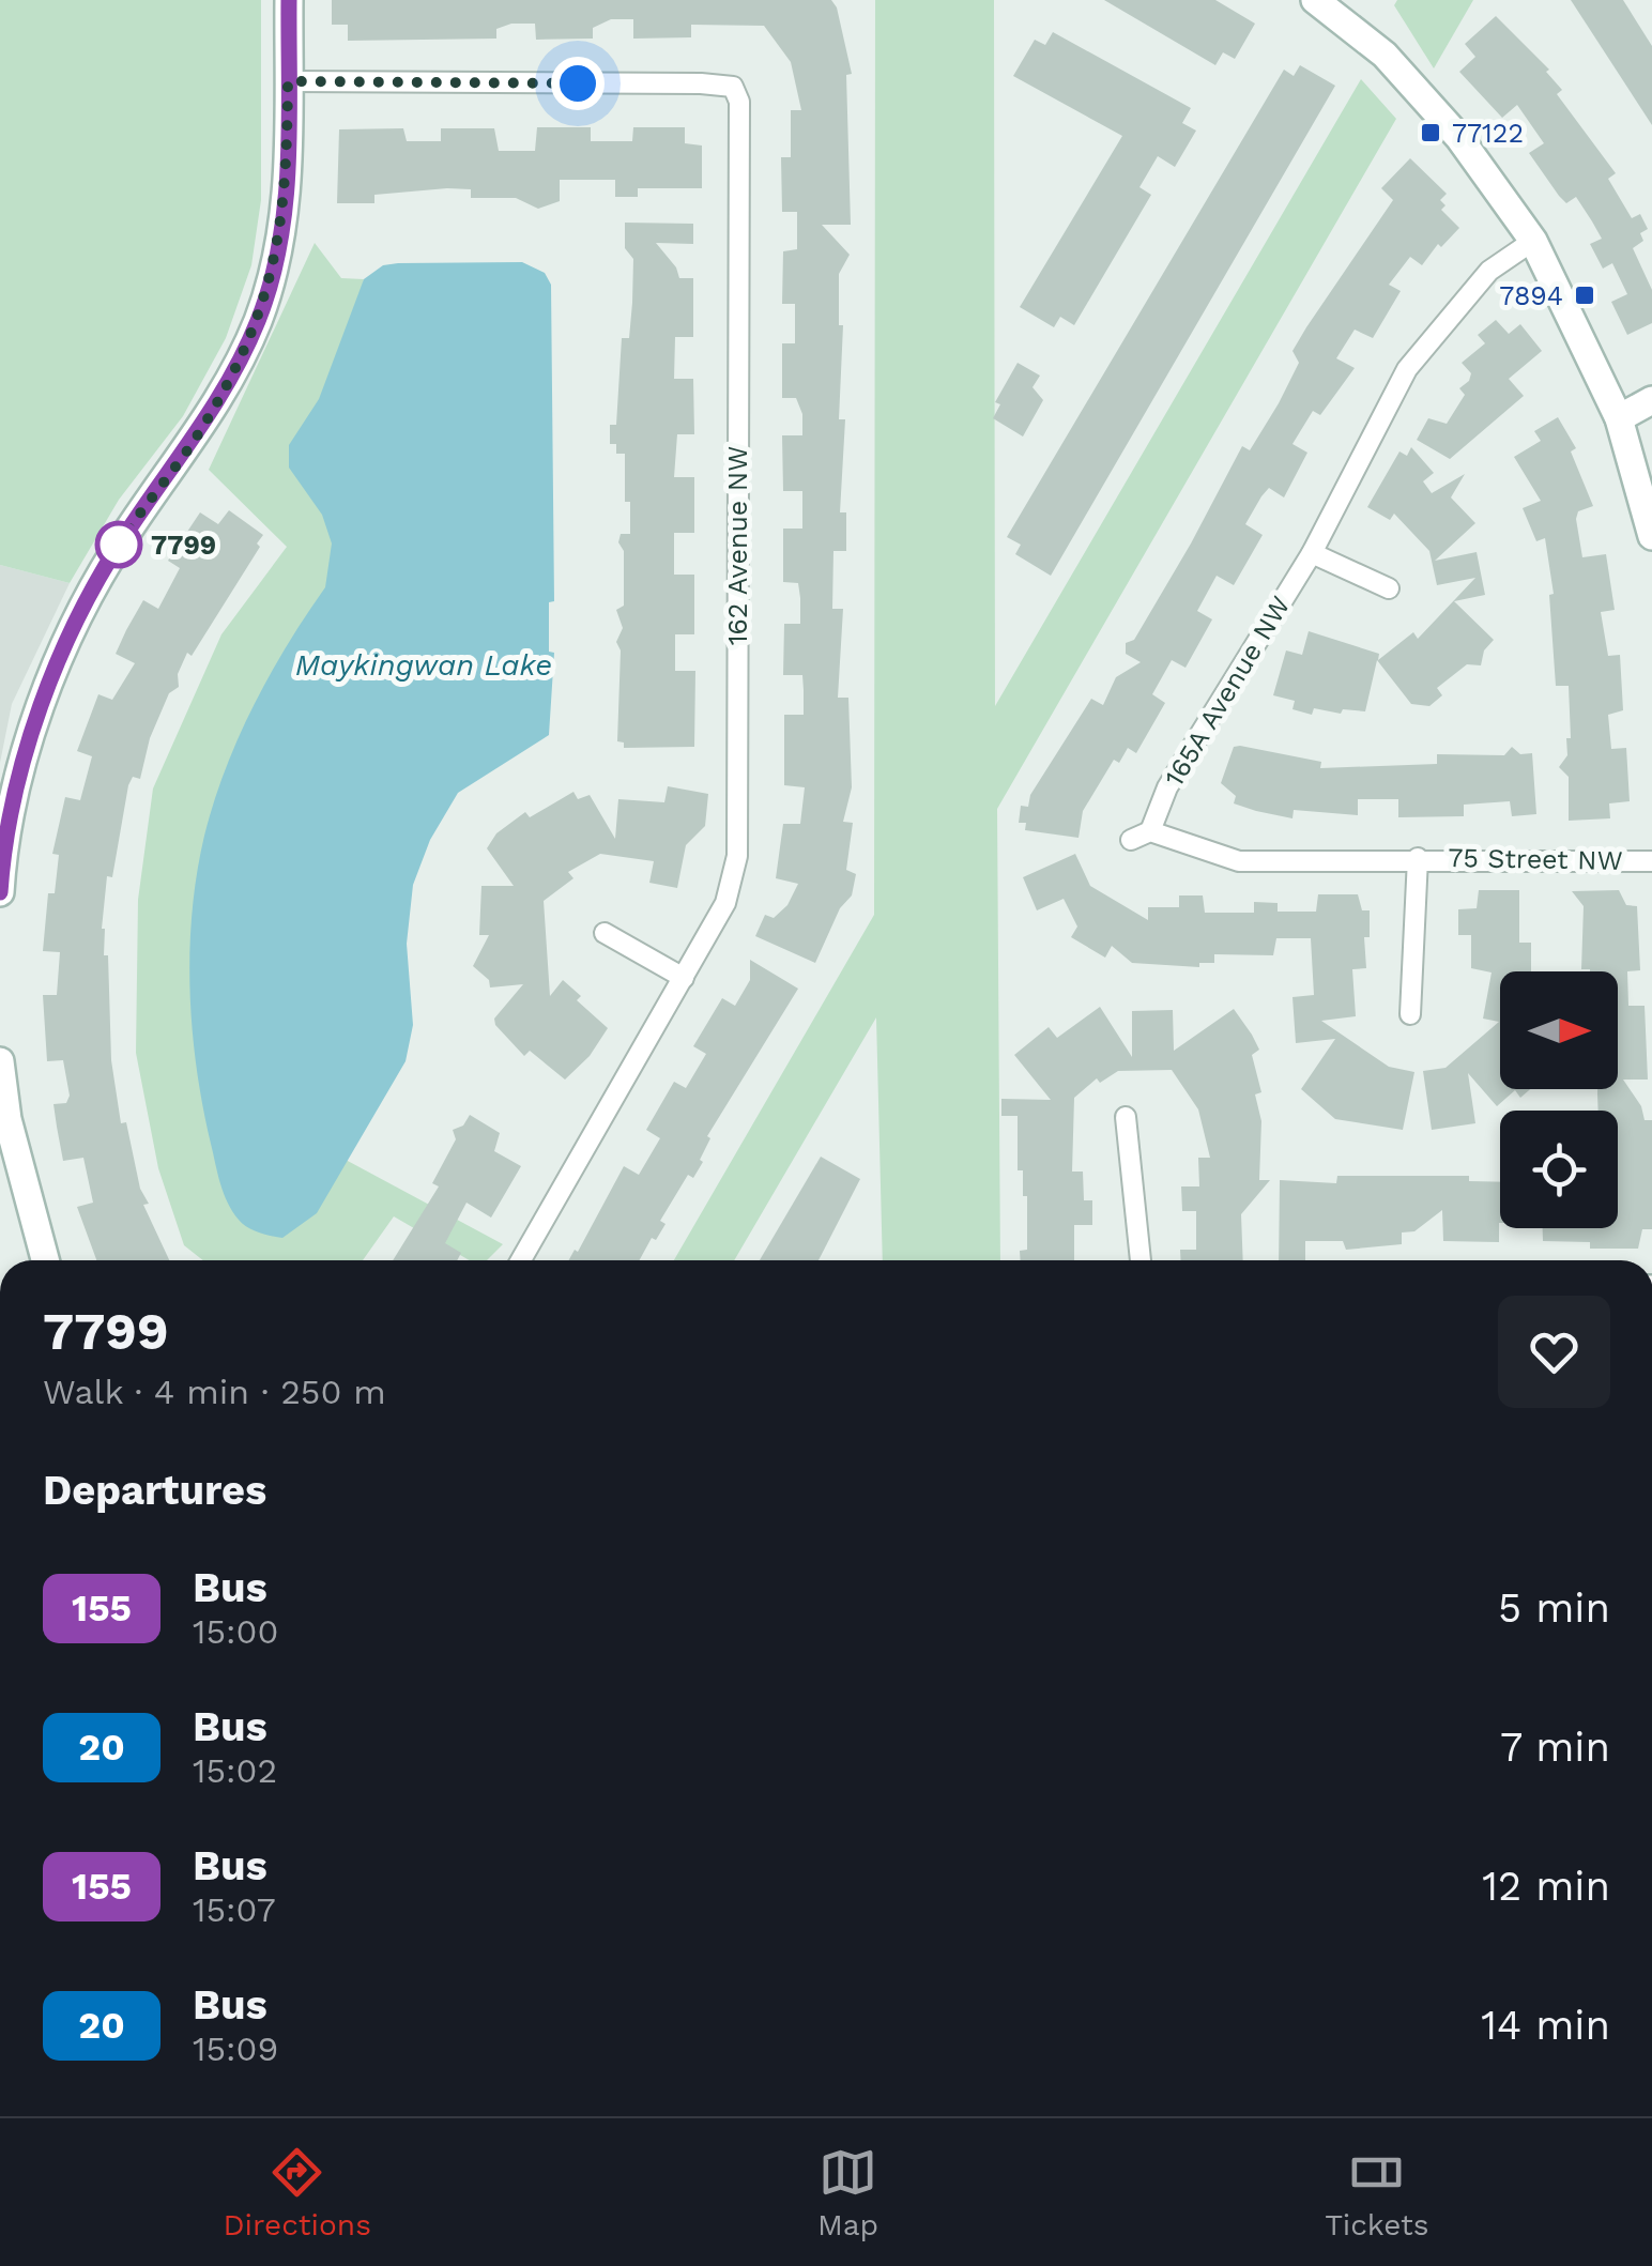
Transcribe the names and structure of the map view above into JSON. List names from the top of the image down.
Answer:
{
  "streets": {
    "street": ["162 Avenue NW", "165A Avenue NW", "75 Street NW"]
  },
  "crossings": [
    ["165A Avenue NW", "75 Street NW"]
  ],
  "water": ["Maykingwan Lake"],
  "places": {
    "transit": ["77122", "7894"],
    "other": ["7799"]
  },
  "lines": ["bus line 155"],
  "north": "right",
  "page": {
    "heading": [
      ["7799", "Walk · 4 min · 250 m"],
      "Departures"
    ],
    "list": [
      {
        "mark": "155",
        "name": "Bus",
        "note": "15:00",
        "value": "5 min"
      },
      {
        "mark": "20",
        "name": "Bus",
        "note": "15:02",
        "value": "7 min"
      },
      {
        "mark": "155",
        "name": "Bus",
        "note": "15:07",
        "value": "12 min"
      },
      {
        "mark": "20",
        "name": "Bus",
        "note": "15:09",
        "value": "14 min"
      }
    ],
    "tabs": ["Directions", "Map", "Tickets"]
  }
}
